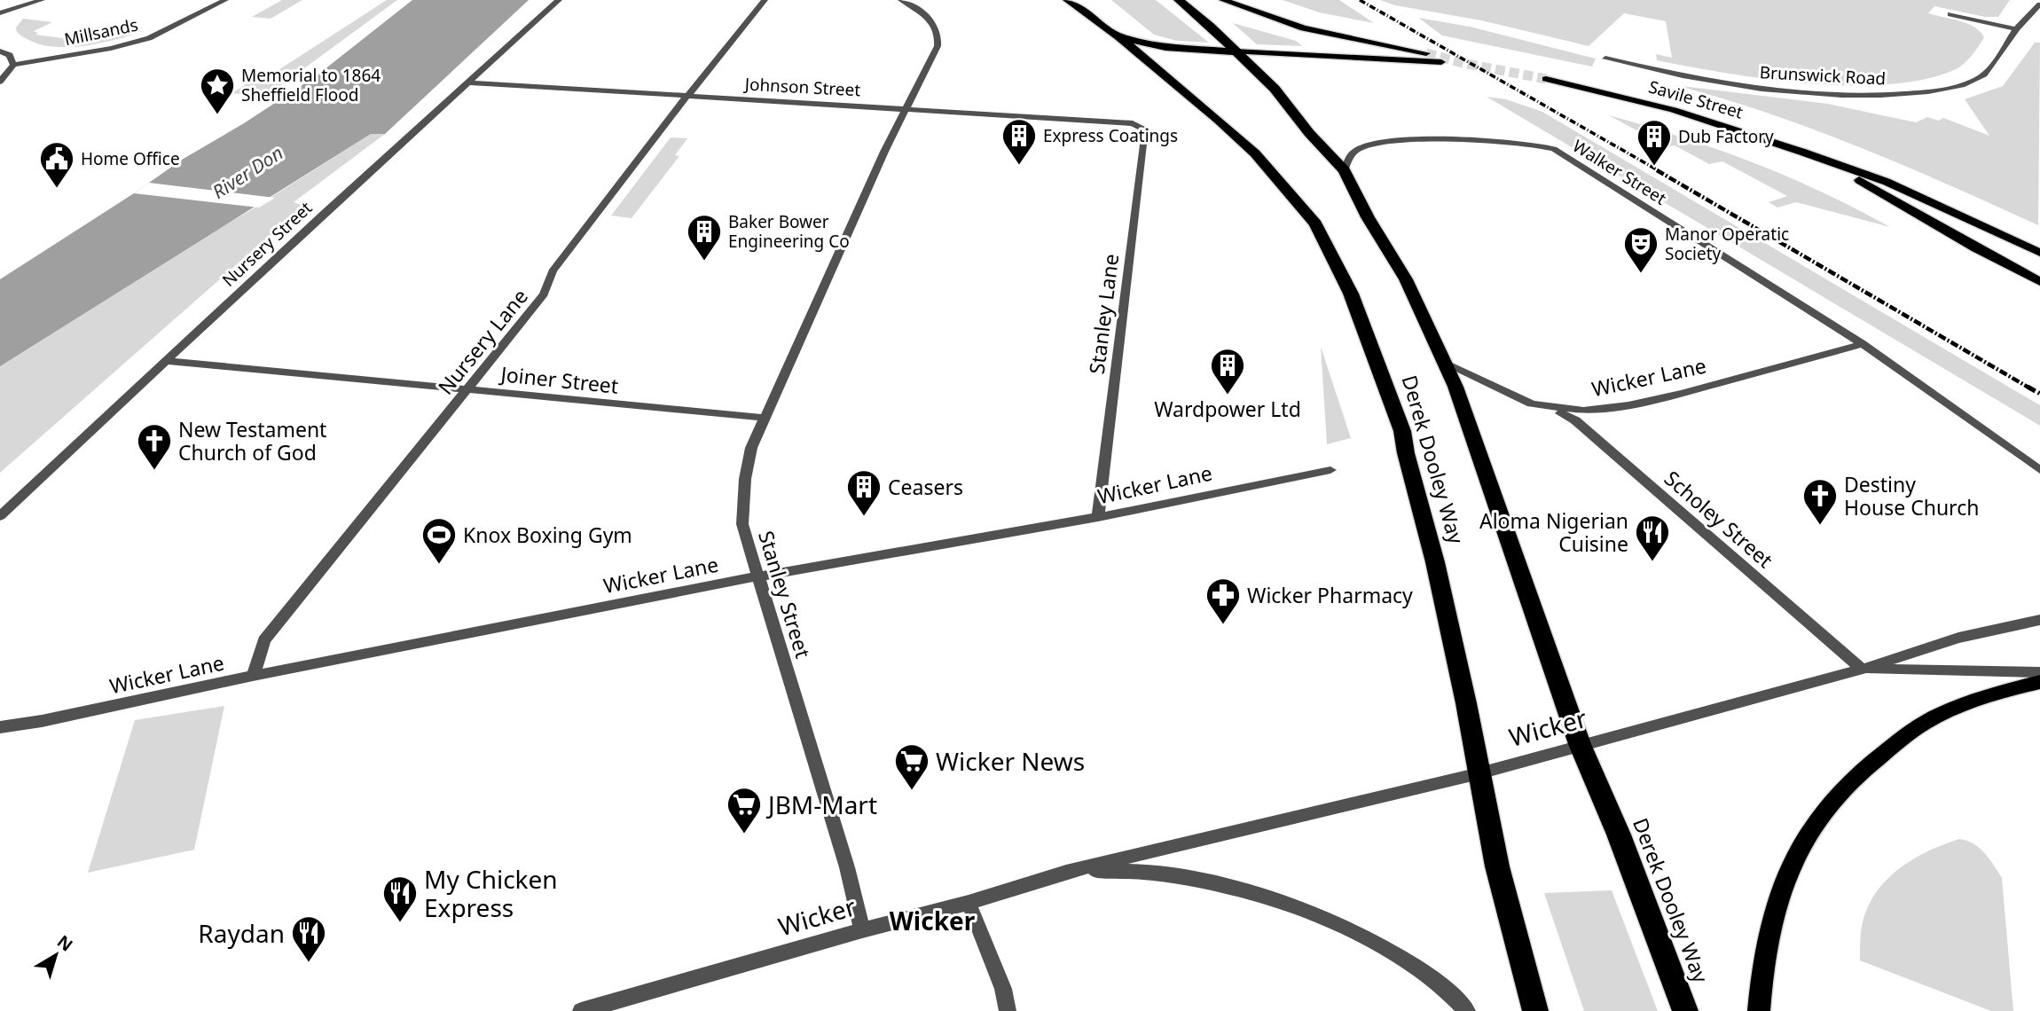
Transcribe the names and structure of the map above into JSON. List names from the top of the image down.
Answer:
{
  "streets": {
    "highway": ["Derek Dooley Way"],
    "main road": ["Savile Street"],
    "street": [
      "Millsands",
      "Brunswick Road",
      "Johnson Street",
      "Walker Street",
      "Nursery Street",
      "Stanley Lane",
      "Nursery Lane",
      "Wicker Lane",
      "Joiner Street",
      "Scholey Street",
      "Stanley Street",
      "Wicker"
    ]
  },
  "crossings": [
    ["Johnson Street", "Nursery Street"],
    ["Johnson Street", "Stanley Lane"],
    ["Johnson Street", "Nursery Lane"],
    ["Johnson Street", "Stanley Street"],
    ["Walker Street", "Wicker Lane"],
    ["Walker Street", "Derek Dooley Way"],
    ["Nursery Street", "Joiner Street"],
    ["Stanley Lane", "Wicker Lane"],
    ["Nursery Lane", "Wicker Lane"],
    ["Nursery Lane", "Joiner Street"],
    ["Wicker Lane", "Derek Dooley Way"],
    ["Wicker Lane", "Scholey Street"],
    ["Wicker Lane", "Stanley Street"],
    ["Joiner Street", "Stanley Street"],
    ["Derek Dooley Way", "Wicker"],
    ["Scholey Street", "Wicker"],
    ["Stanley Street", "Wicker"]
  ],
  "districts": ["Wicker"],
  "water": ["River Don"],
  "places": {
    "place": ["Memorial to 1864 Sheffield Flood"],
    "building": [
      "Express Coatings",
      "Dub Factory",
      "Baker Bower Engineering Co",
      "Wardpower Ltd",
      "Ceasers"
    ],
    "public building": ["Home Office"],
    "theatre": ["Manor Operatic Society"],
    "church": ["New Testament Church of God", "Destiny House Church"],
    "restaurant": ["Aloma Nigerian Cuisine", "My Chicken Express", "Raydan"],
    "sports": ["Knox Boxing Gym"],
    "pharmacy": ["Wicker Pharmacy"],
    "supermarket": ["Wicker News", "JBM-Mart"]
  },
  "north": "top right"
}
